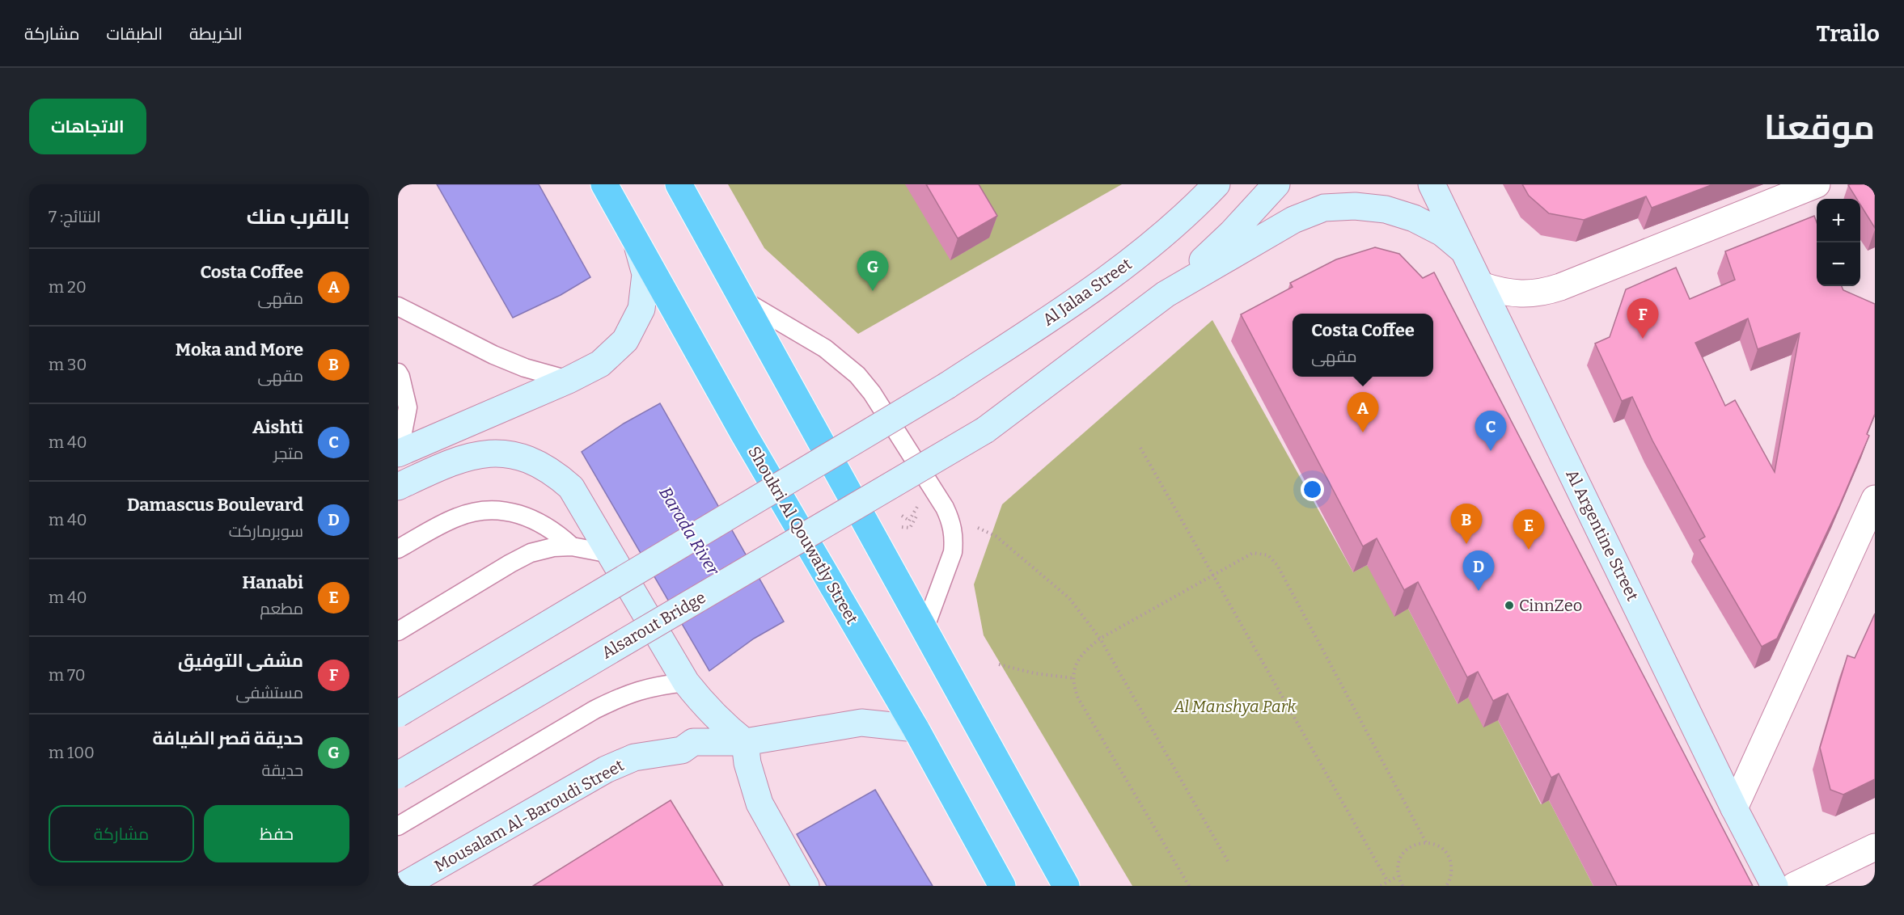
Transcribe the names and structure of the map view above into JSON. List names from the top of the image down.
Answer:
{
  "streets": {
    "highway": ["Shoukri Al Qouwatly Street"],
    "main road": [
      "Al Jalaa Street",
      "Al Argentine Street",
      "Alsarout Bridge",
      "Mousalam Al-Baroudi Street"
    ]
  },
  "crossings": [
    ["Shoukri Al Qouwatly Street", "Mousalam Al-Baroudi Street"]
  ],
  "water": ["Barada River"],
  "parks": ["Al Manshya Park"],
  "places": ["CinnZeo"],
  "page": {
    "header": "Trailo",
    "nav": ["الخريطة", "الطبقات", "مشاركة"],
    "title": "موقعنا",
    "buttons": [
      "الاتجاهات",
      ["حفظ", "مشاركة"]
    ],
    "heading": ["بالقرب منك", "النتائج: 7"],
    "map_buttons": ["+", "−"],
    "list": [
      {
        "mark": "A",
        "name": "Costa Coffee",
        "note": "مقهى",
        "value": "20 m"
      },
      {
        "mark": "B",
        "name": "Moka and More",
        "note": "مقهى",
        "value": "30 m"
      },
      {
        "mark": "C",
        "name": "Aishti",
        "note": "متجر",
        "value": "40 m"
      },
      {
        "mark": "D",
        "name": "Damascus Boulevard",
        "note": "سوبرماركت",
        "value": "40 m"
      },
      {
        "mark": "E",
        "name": "Hanabi",
        "note": "مطعم",
        "value": "40 m"
      },
      {
        "mark": "F",
        "name": "مشفى التوفيق",
        "note": "مستشفى",
        "value": "70 m"
      },
      {
        "mark": "G",
        "name": "حديقة قصر الضيافة",
        "note": "حديقة",
        "value": "100 m"
      }
    ],
    "pins": [
      "G",
      "F",
      "A",
      "C",
      "B",
      "E",
      "D"
    ],
    "popup": ["Costa Coffee", "مقهى"]
  }
}
